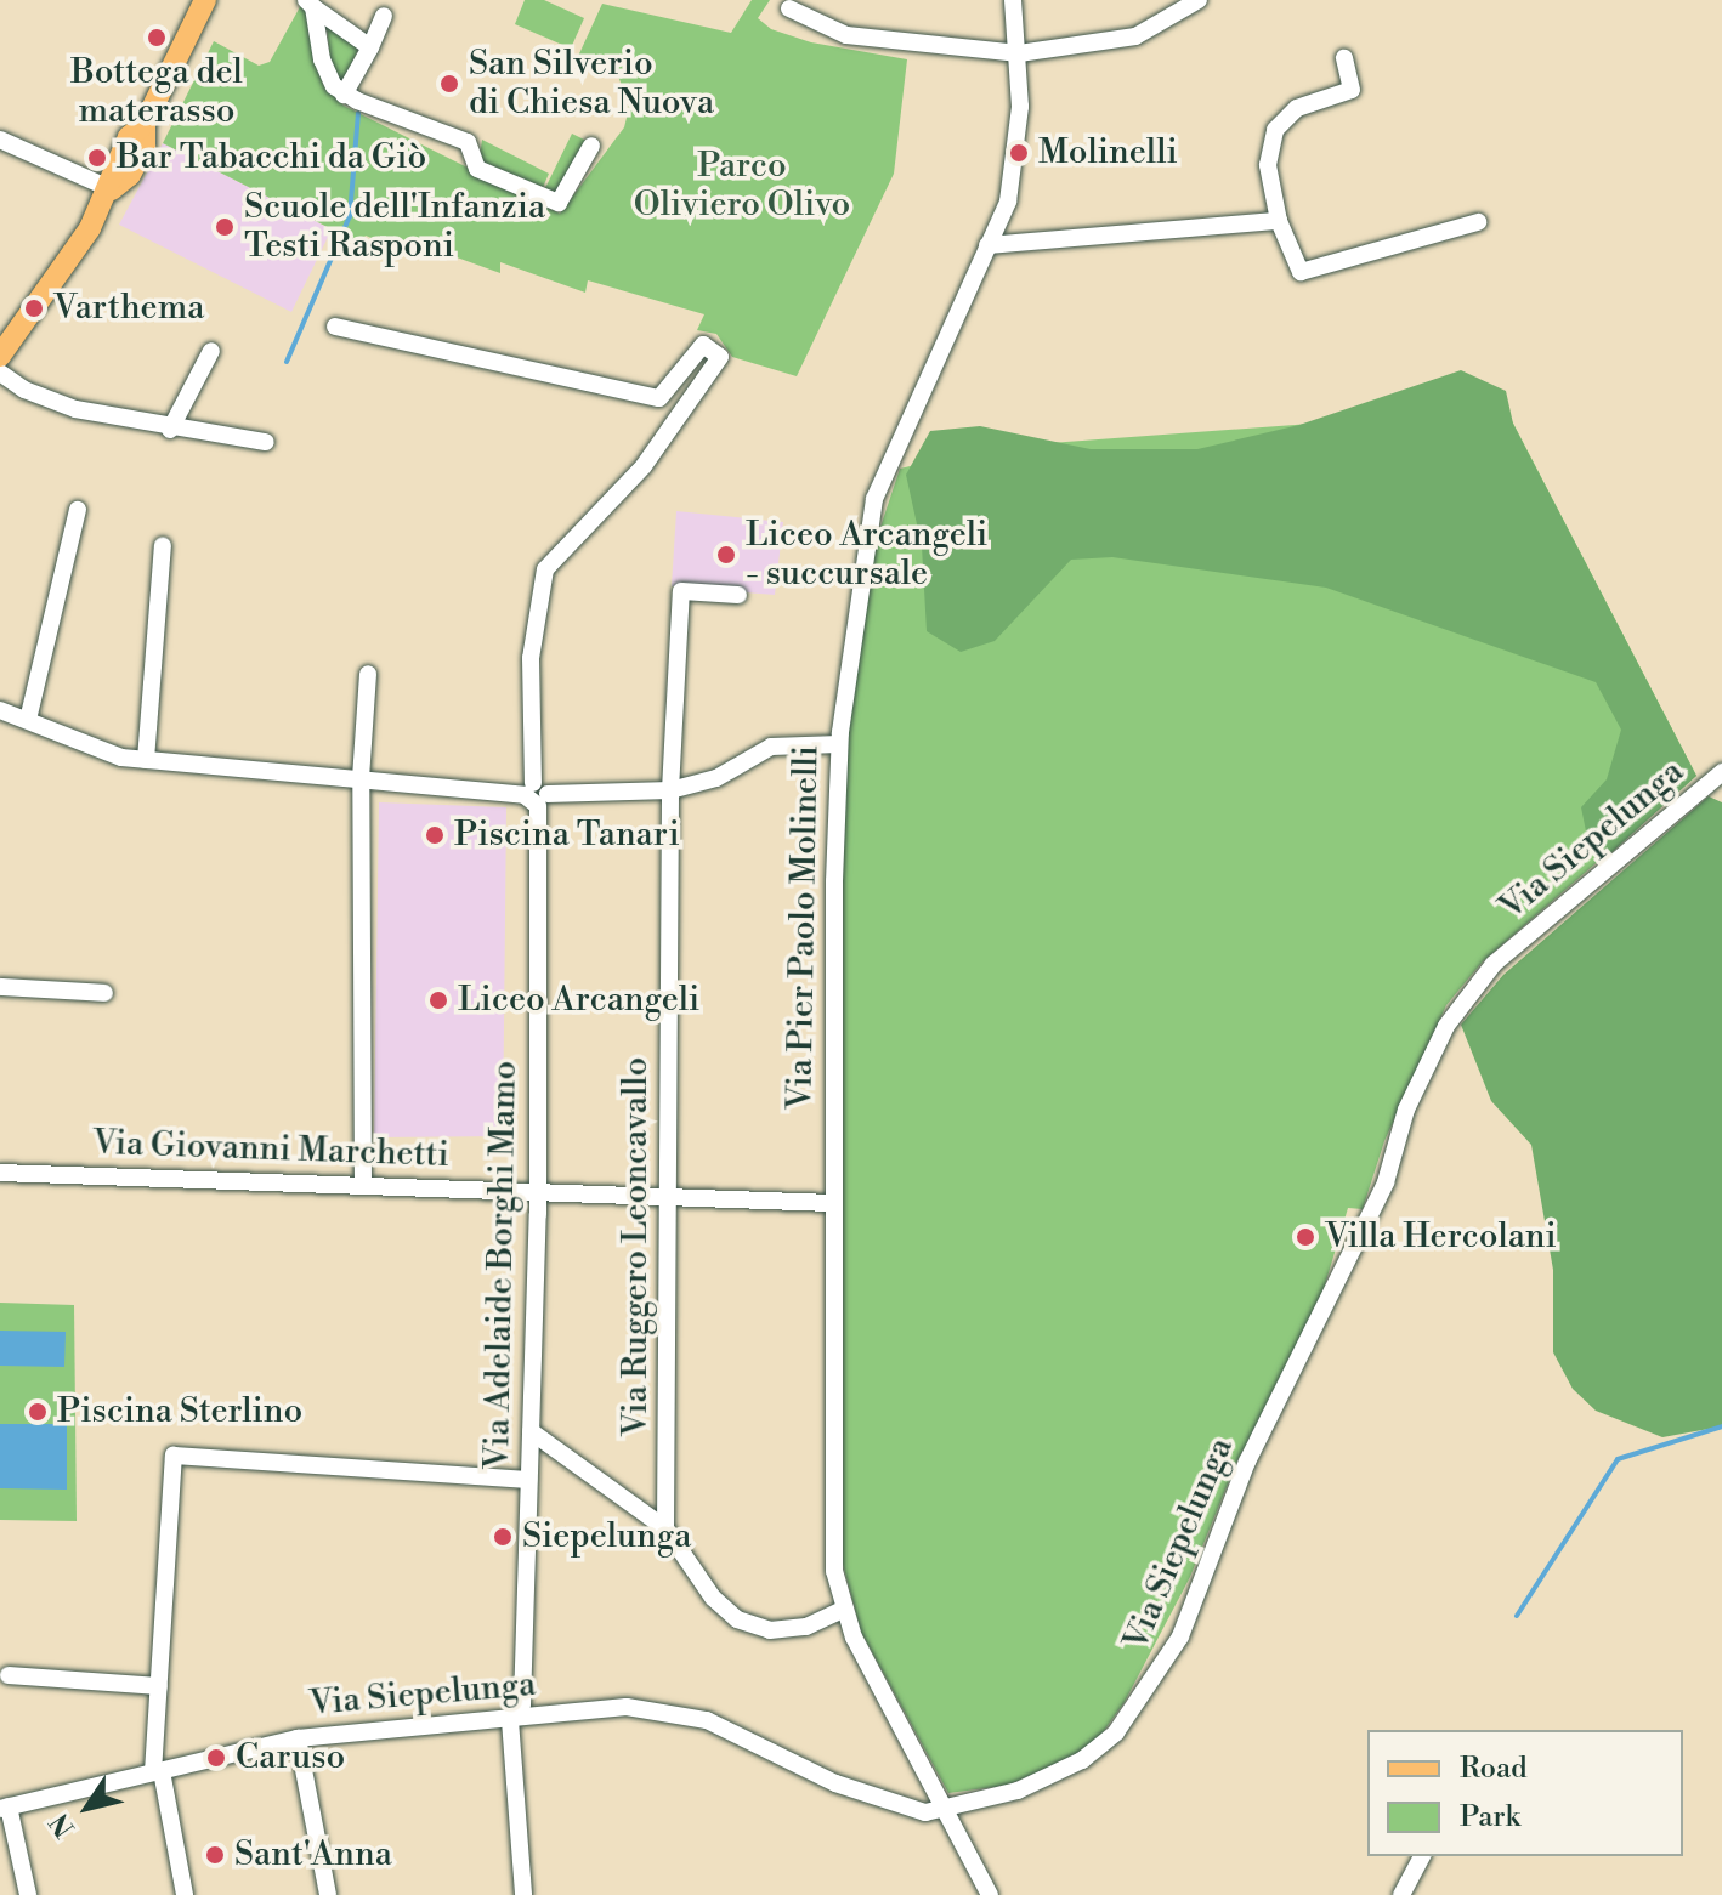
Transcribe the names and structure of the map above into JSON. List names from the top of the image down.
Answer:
{
  "streets": {
    "street": [
      "Via Siepelunga",
      "Via Pier Paolo Molinelli",
      "Via Giovanni Marchetti",
      "Via Ruggero Leoncavallo",
      "Via Adelaide Borghi Mamo"
    ]
  },
  "crossings": [
    ["Via Siepelunga", "Via Pier Paolo Molinelli"],
    ["Via Siepelunga", "Via Adelaide Borghi Mamo"],
    ["Via Pier Paolo Molinelli", "Via Giovanni Marchetti"],
    ["Via Giovanni Marchetti", "Via Ruggero Leoncavallo"],
    ["Via Giovanni Marchetti", "Via Adelaide Borghi Mamo"]
  ],
  "parks": ["Parco Oliviero Olivo"],
  "places": [
    "Bottega del materasso",
    "San Silverio di Chiesa Nuova",
    "Molinelli",
    "Bar Tabacchi da Giò",
    "Scuole dell'Infanzia Testi Rasponi",
    "Varthema",
    "Liceo Arcangeli - succursale",
    "Piscina Tanari",
    "Liceo Arcangeli",
    "Villa Hercolani",
    "Piscina Sterlino",
    "Siepelunga",
    "Caruso",
    "Sant'Anna"
  ],
  "legend": ["Road", "Park"],
  "north": "bottom left"
}
